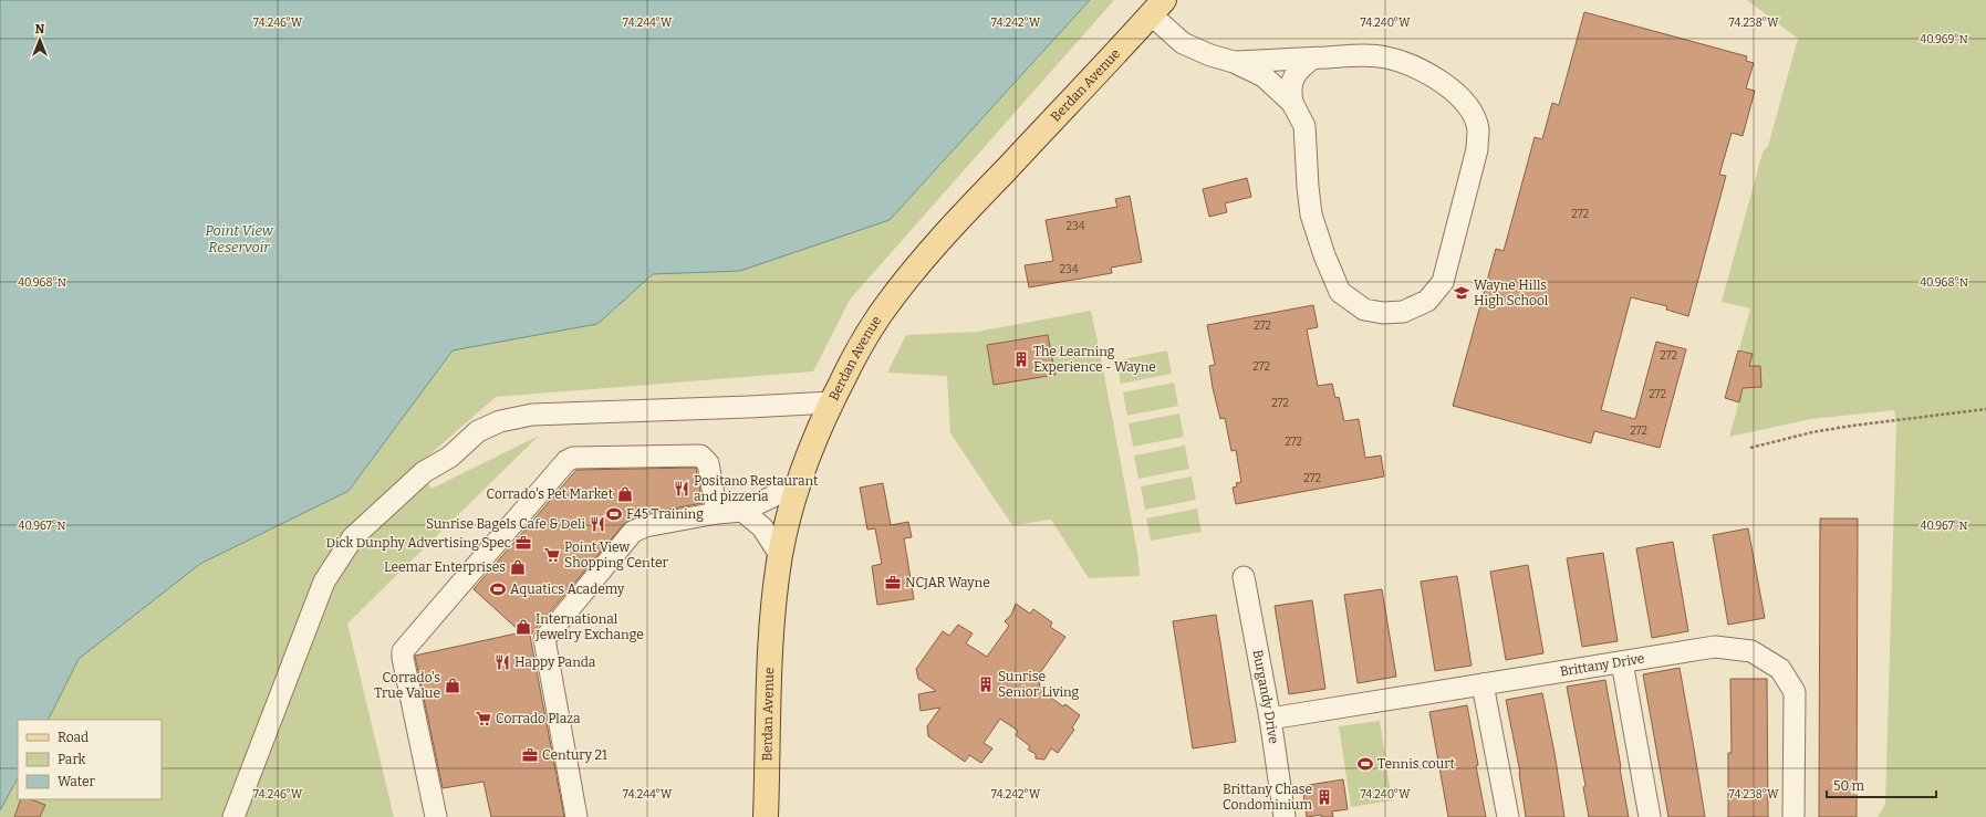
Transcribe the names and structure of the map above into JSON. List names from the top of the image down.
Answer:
{
  "streets": {
    "main road": ["Berdan Avenue"],
    "street": ["Brittany Drive", "Burgandy Drive"]
  },
  "crossings": [
    ["Brittany Drive", "Burgandy Drive"]
  ],
  "water": ["Point View Reservoir"],
  "places": {
    "school or university": ["Wayne Hills High School"],
    "building": ["The Learning Experience - Wayne", "Sunrise Senior Living", "Brittany Chase Condominium"],
    "restaurant": ["Positano Restaurant and pizzeria", "Sunrise Bagels Cafe & Deli", "Happy Panda"],
    "shop": [
      "Corrado's Pet Market",
      "Leemar Enterprises",
      "International Jewelry Exchange",
      "Corrado's True Value"
    ],
    "sports": ["F45 Training", "Aquatics Academy", "Tennis court"],
    "office": ["Dick Dunphy Advertising Spec", "NCJAR Wayne", "Century 21"],
    "supermarket": ["Point View Shopping Center", "Corrado Plaza"]
  },
  "house_numbers": [
    "272",
    "234",
    "234",
    "272",
    "272",
    "272",
    "272",
    "272",
    "272",
    "272",
    "272"
  ],
  "legend": ["Road", "Park", "Water"],
  "scale_bar": "50 m",
  "north": "top",
  "coordinates": [
    "74.246°W",
    "74.244°W",
    "74.242°W",
    "74.240°W",
    "74.238°W",
    "40.969°N",
    "40.968°N",
    "40.967°N"
  ]
}
